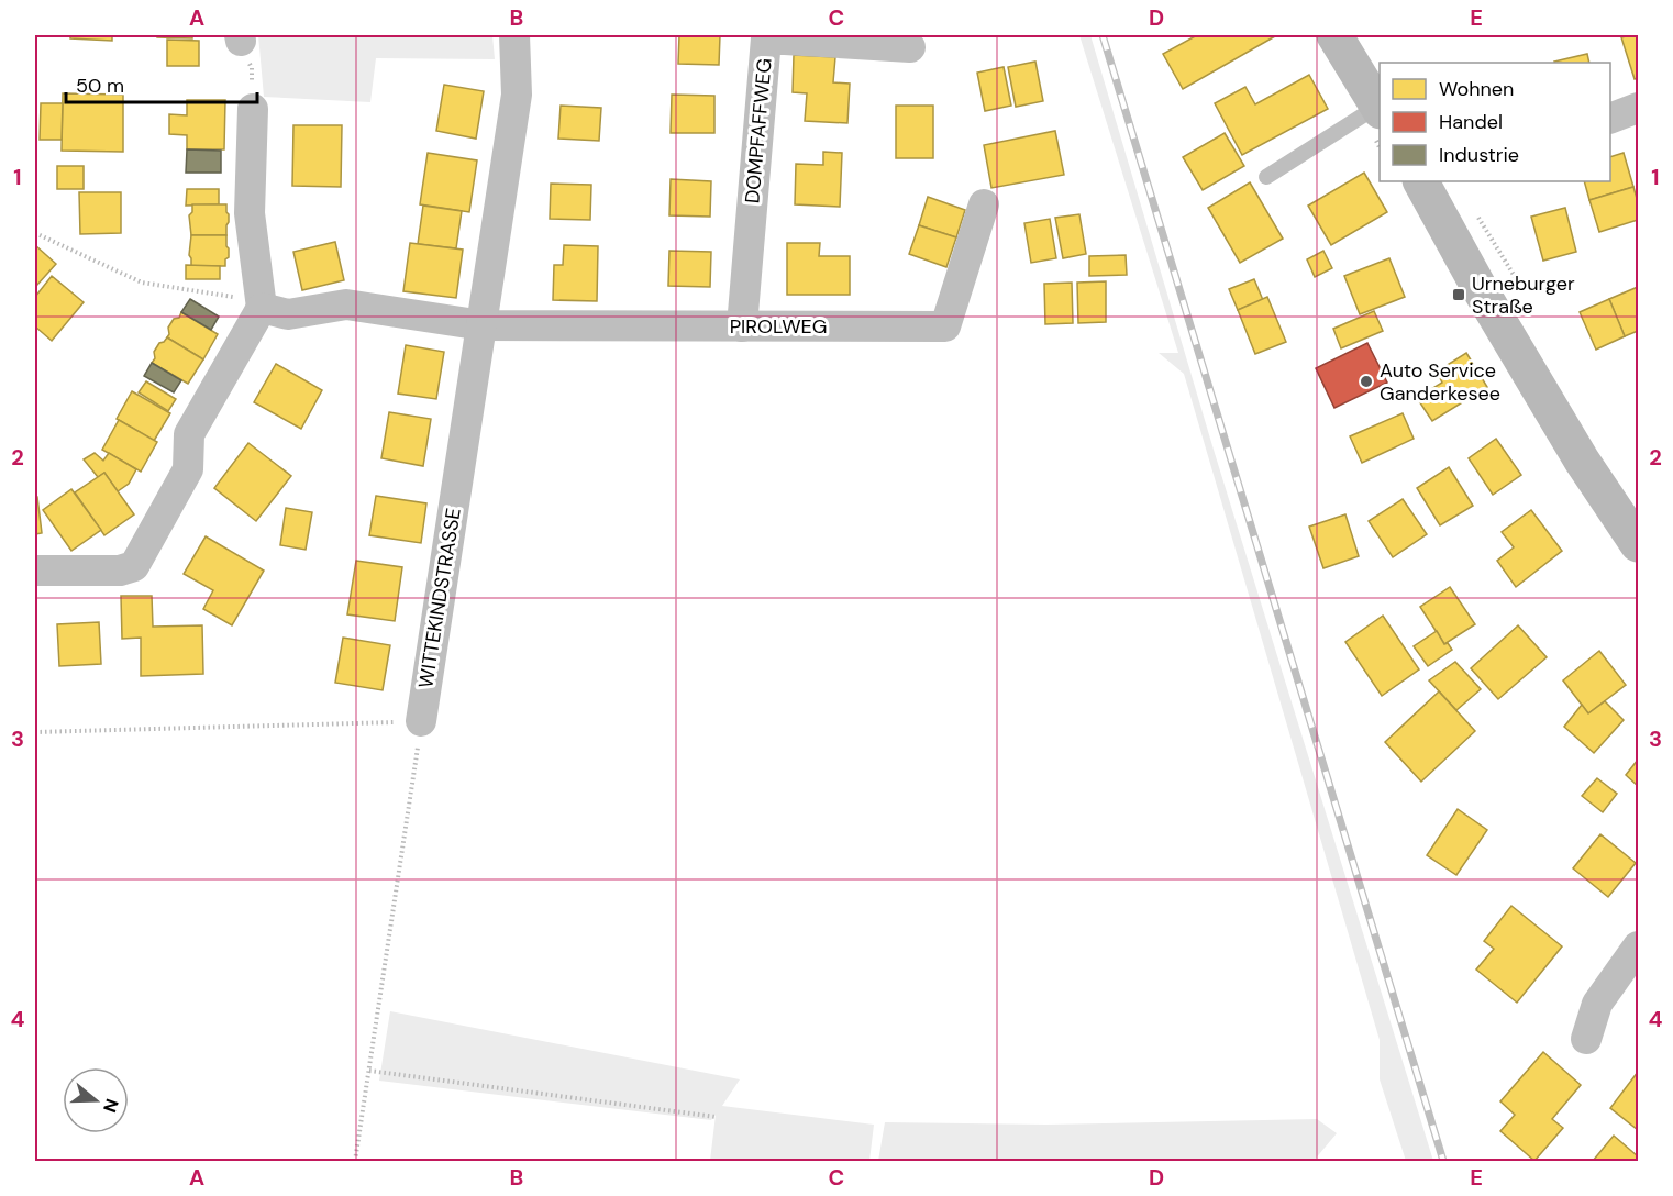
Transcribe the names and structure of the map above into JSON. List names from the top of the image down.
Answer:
{
  "streets": {
    "street": ["DOMPFAFFWEG", "PIROLWEG", "WITTEKINDSTRASSE"]
  },
  "crossings": [
    ["DOMPFAFFWEG", "PIROLWEG"],
    ["PIROLWEG", "WITTEKINDSTRASSE"]
  ],
  "places": {
    "transit": ["Urneburger Straße"],
    "other": ["Auto Service Ganderkesee"]
  },
  "legend": ["Wohnen", "Handel", "Industrie"],
  "scale_bar": "50 m",
  "north": "right",
  "grid": {
    "columns": [
      "A",
      "B",
      "C",
      "D",
      "E"
    ],
    "rows": [
      "1",
      "2",
      "3",
      "4"
    ]
  }
}
